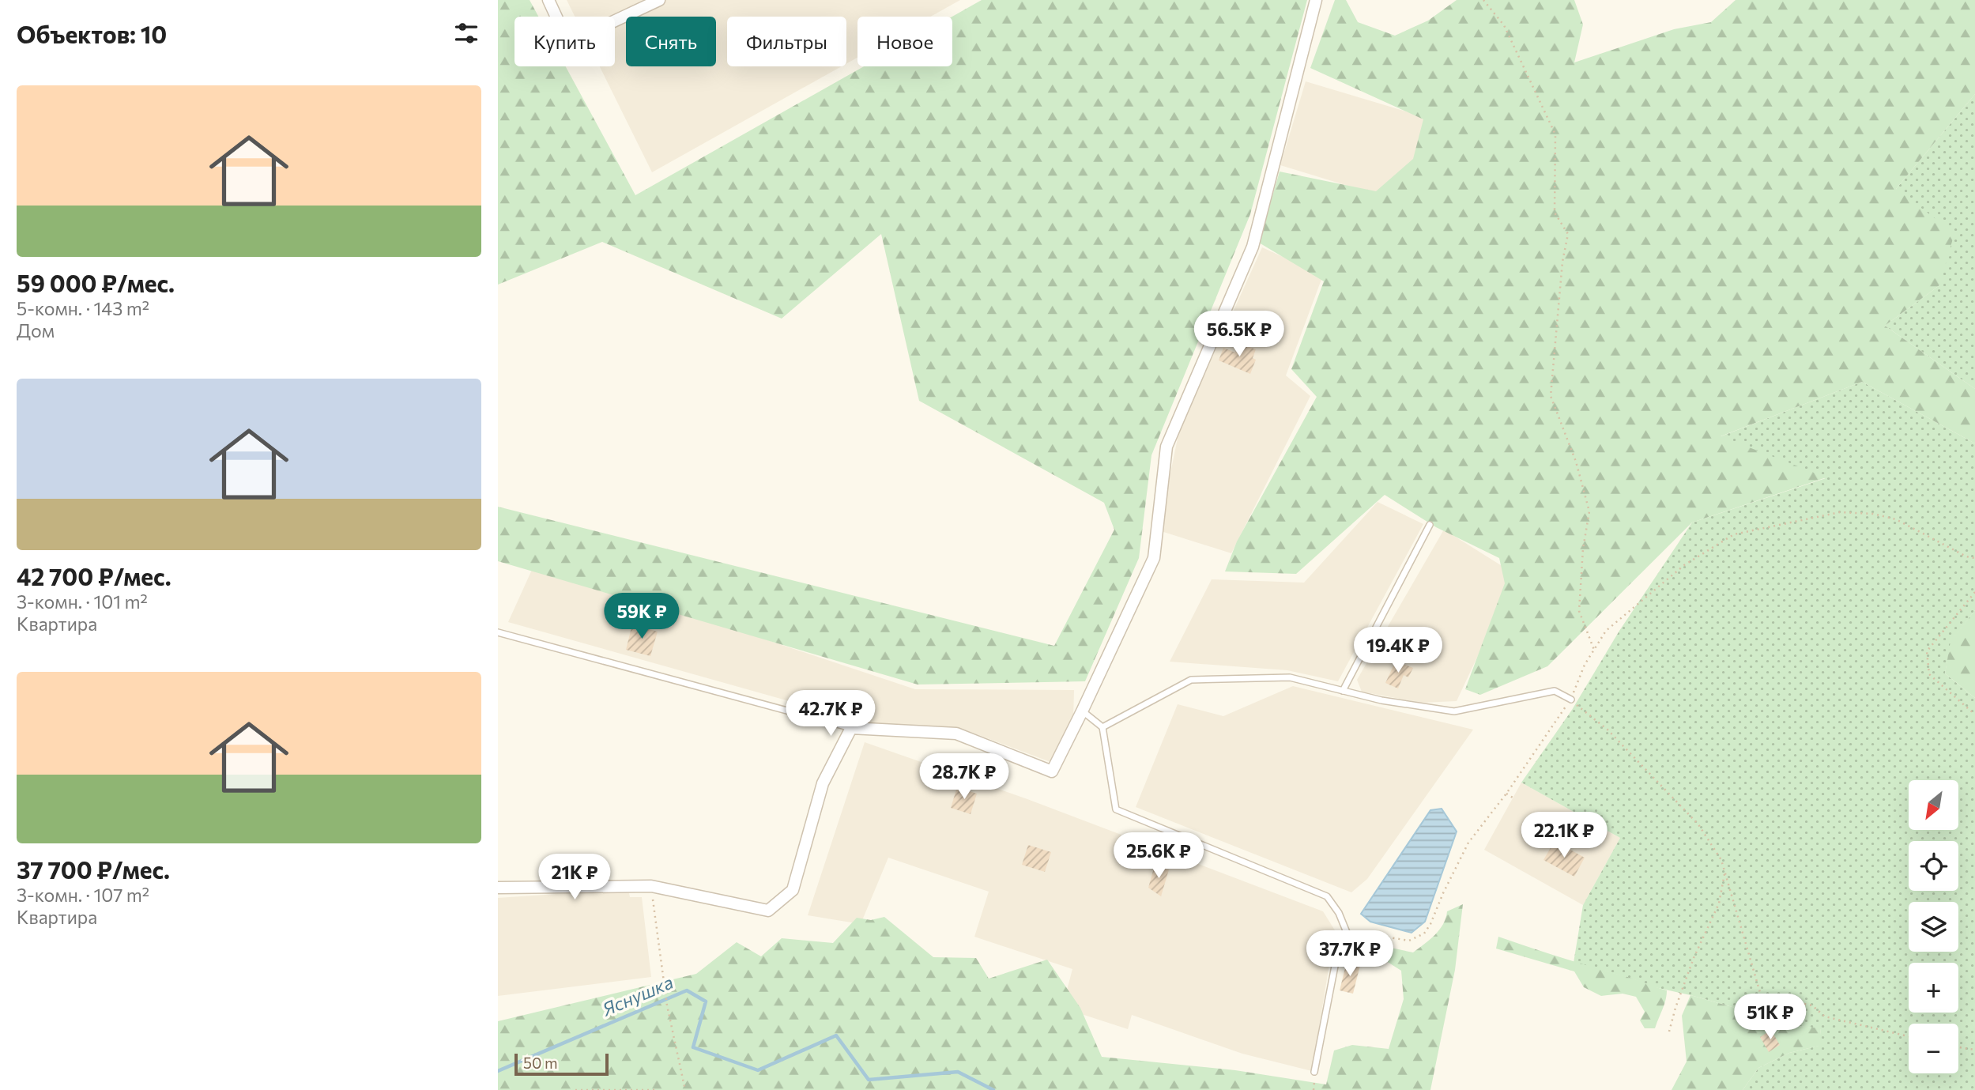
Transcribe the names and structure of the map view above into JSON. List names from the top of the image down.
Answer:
{
  "water": ["Яснушка"],
  "scale_bar": "50 m",
  "north": "bottom left",
  "page": {
    "heading": "Объектов: 10",
    "chip": [
      "Купить",
      "Снять",
      "Фильтры",
      "Новое"
    ],
    "list": [
      {
        "name": "59 000 ₽/мес.",
        "note": "5-комн. · 143 m² · Дом"
      },
      {
        "name": "42 700 ₽/мес.",
        "note": "3-комн. · 101 m² · Квартира"
      },
      {
        "name": "37 700 ₽/мес.",
        "note": "3-комн. · 107 m² · Квартира"
      }
    ],
    "price": [
      "56.5K ₽",
      "59K ₽",
      "19.4K ₽",
      "42.7K ₽",
      "28.7K ₽",
      "22.1K ₽",
      "25.6K ₽",
      "21K ₽",
      "37.7K ₽",
      "51K ₽"
    ],
    "map_buttons": ["+", "−"],
    "scale": "50 m"
  }
}
